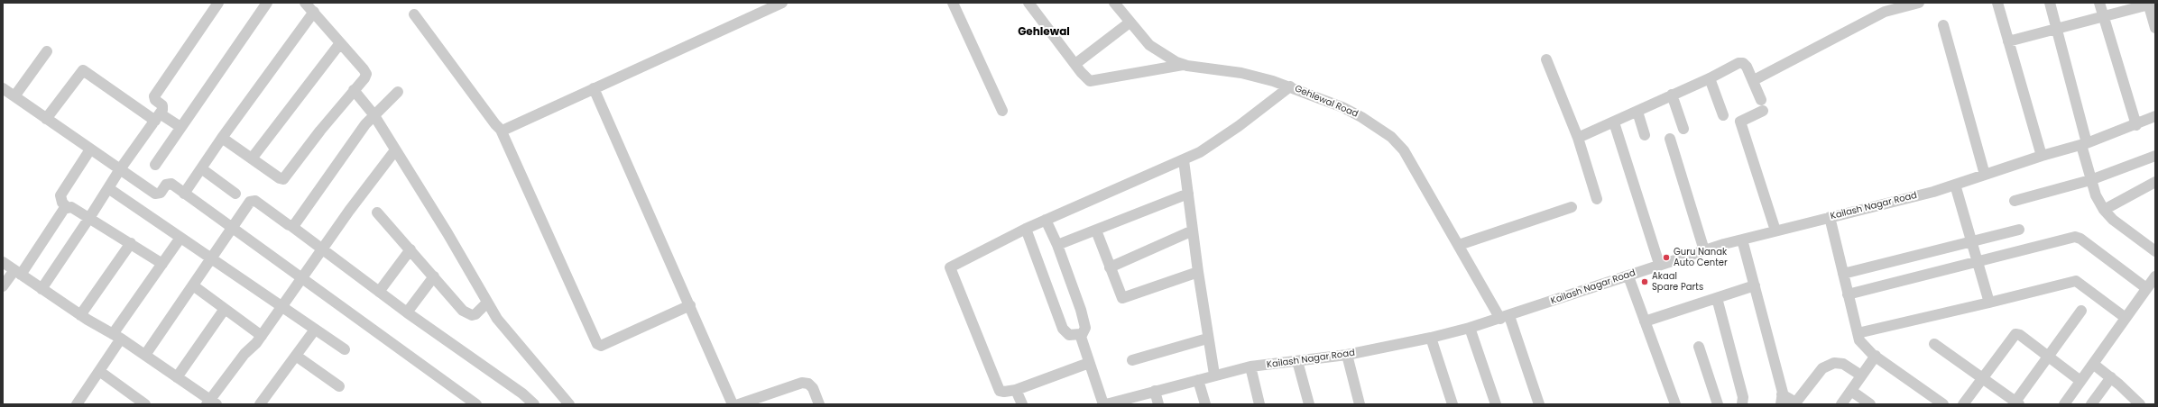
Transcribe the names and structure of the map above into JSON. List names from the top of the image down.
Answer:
{
  "streets": {
    "street": ["Gehlewal Road", "Kailash Nagar Road"]
  },
  "crossings": [
    ["Gehlewal Road", "Kailash Nagar Road"]
  ],
  "districts": ["Gehlewal"],
  "places": ["Guru Nanak Auto Center", "Akaal Spare Parts"]
}
